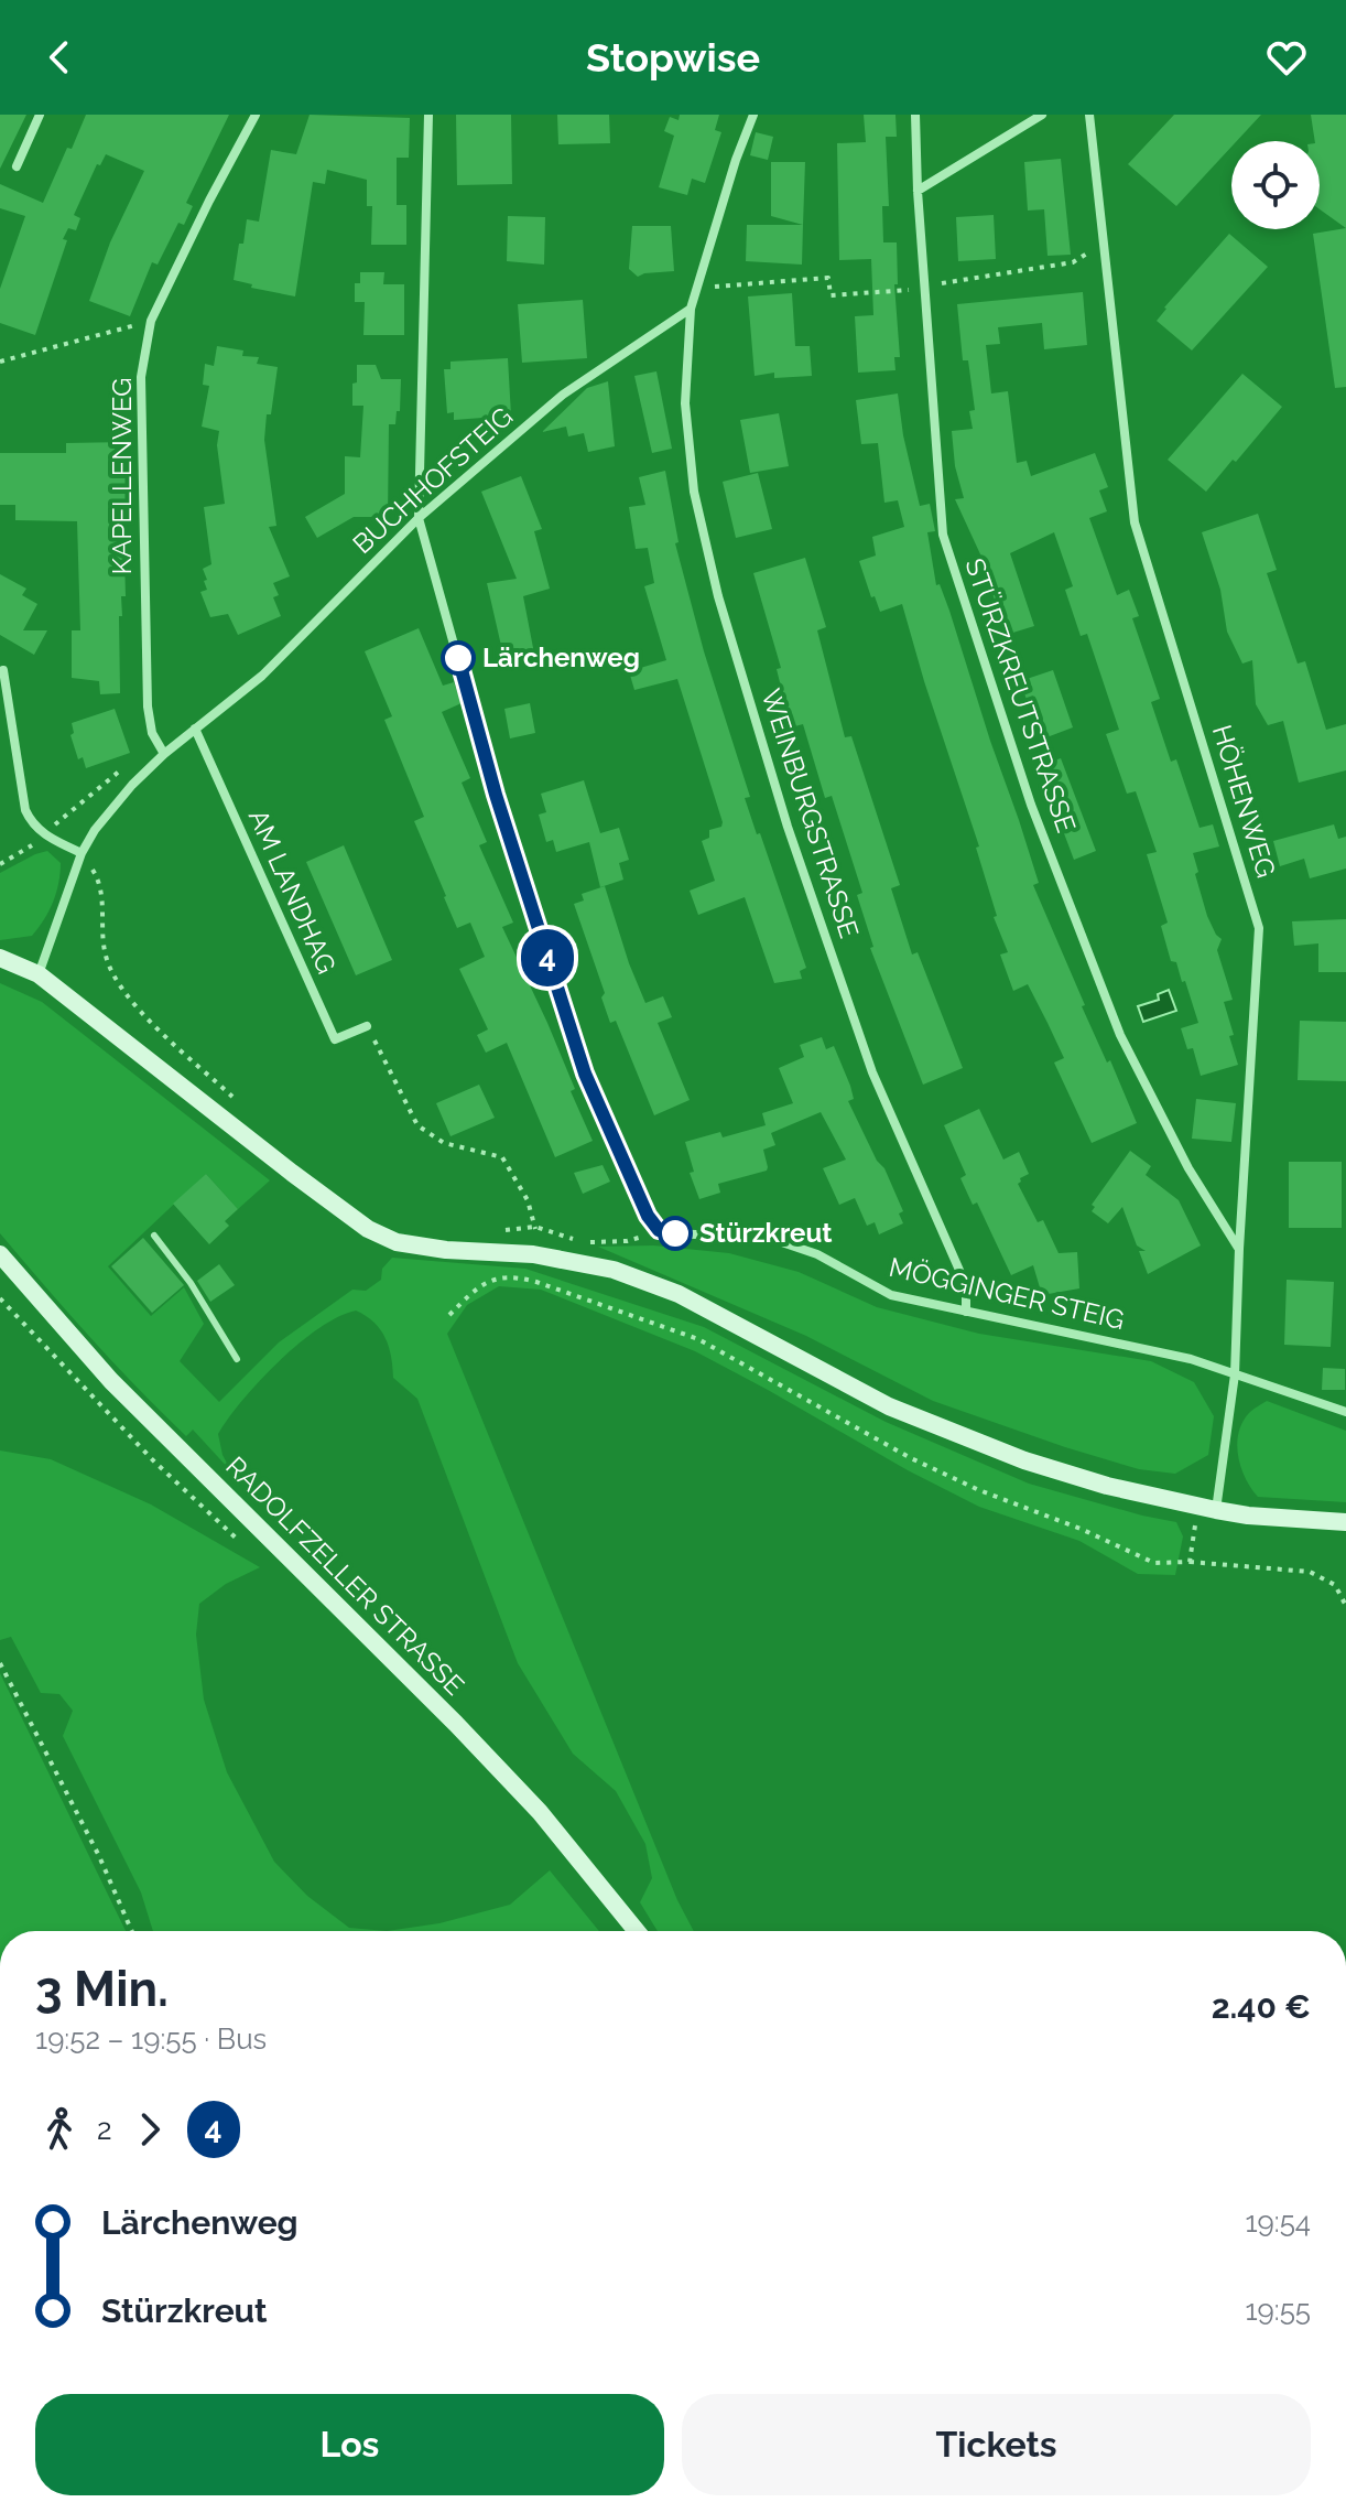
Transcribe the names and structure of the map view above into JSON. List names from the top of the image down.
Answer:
{
  "streets": {
    "street": [
      "KAPELLENWEG",
      "BUCHHOFSTEIG",
      "STÜRZKREUTSTRASSE",
      "HÖHENWEG",
      "WEINBURGSTRASSE",
      "AM LANDHAG",
      "MÖGGINGER STEIG",
      "RADOLFZELLER STRASSE"
    ]
  },
  "crossings": [
    ["KAPELLENWEG", "BUCHHOFSTEIG"],
    ["BUCHHOFSTEIG", "WEINBURGSTRASSE"],
    ["BUCHHOFSTEIG", "AM LANDHAG"],
    ["STÜRZKREUTSTRASSE", "HÖHENWEG"],
    ["HÖHENWEG", "MÖGGINGER STEIG"],
    ["WEINBURGSTRASSE", "MÖGGINGER STEIG"]
  ],
  "places": ["Lärchenweg", "Stürzkreut"],
  "lines": ["bus line 4"],
  "page": {
    "header": "Stopwise",
    "on_map": "4",
    "heading": ["3 Min.", "19:52 – 19:55 · Bus", "2.40 €"],
    "legs": ["2", "4"],
    "list": [
      {
        "name": "Lärchenweg",
        "value": "19:54"
      },
      {
        "name": "Stürzkreut",
        "value": "19:55"
      }
    ],
    "buttons": ["Los", "Tickets"]
  }
}
